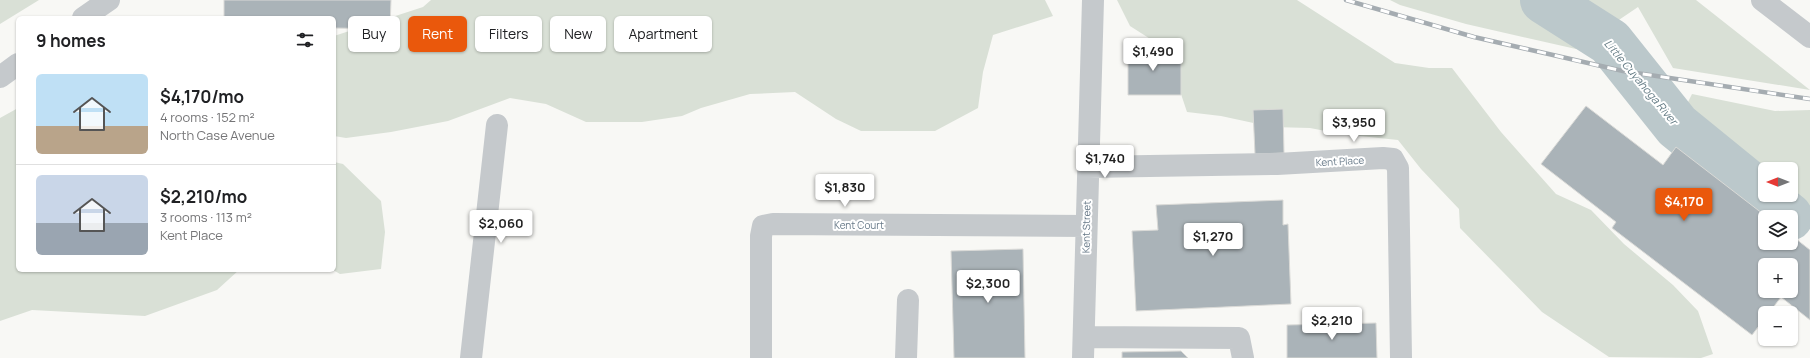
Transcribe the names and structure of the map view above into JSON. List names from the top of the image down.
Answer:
{
  "streets": {
    "street": ["Kent Place", "Kent Court", "Kent Street"]
  },
  "crossings": [
    ["Kent Place", "Kent Street"],
    ["Kent Court", "Kent Street"]
  ],
  "water": ["Little Cuyahoga River"],
  "north": "left",
  "page": {
    "chip": [
      "Buy",
      "Rent",
      "Filters",
      "New",
      "Apartment"
    ],
    "heading": "9 homes",
    "price": [
      "$1,490",
      "$3,950",
      "$1,740",
      "$1,830",
      "$4,170",
      "$2,060",
      "$1,270",
      "$2,300",
      "$2,210"
    ],
    "list": [
      {
        "name": "$4,170/mo",
        "note": "4 rooms · 152 m² · North Case Avenue"
      },
      {
        "name": "$2,210/mo",
        "note": "3 rooms · 113 m² · Kent Place"
      }
    ],
    "map_buttons": ["+", "−"]
  }
}
